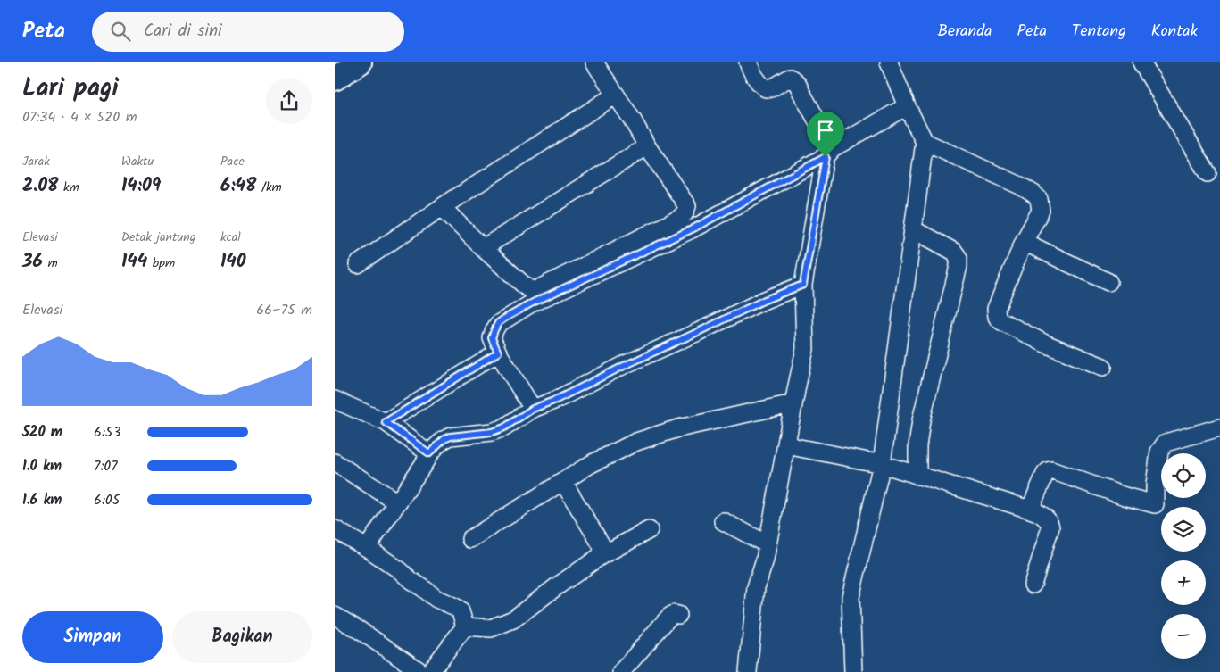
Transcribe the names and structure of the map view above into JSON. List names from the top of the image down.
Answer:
{
  "page": {
    "header": "Peta",
    "search": "Cari di sini",
    "nav": [
      "Beranda",
      "Peta",
      "Tentang",
      "Kontak"
    ],
    "heading": ["Lari pagi", "07:34 · 4 × 520 m"],
    "stats": [
      ["Jarak", "2.08 km"],
      ["Waktu", "14:09"],
      ["Pace", "6:48 /km"],
      ["Elevasi", "36 m"],
      ["Detak jantung", "144 bpm"],
      ["kcal", "140"]
    ],
    "chart": ["Elevasi", "66–75 m"],
    "list": [
      {
        "name": "520 m",
        "note": "6:53"
      },
      {
        "name": "1.0 km",
        "note": "7:07"
      },
      {
        "name": "1.6 km",
        "note": "6:05"
      }
    ],
    "map_buttons": ["+", "−"],
    "buttons": ["Simpan", "Bagikan"]
  }
}
